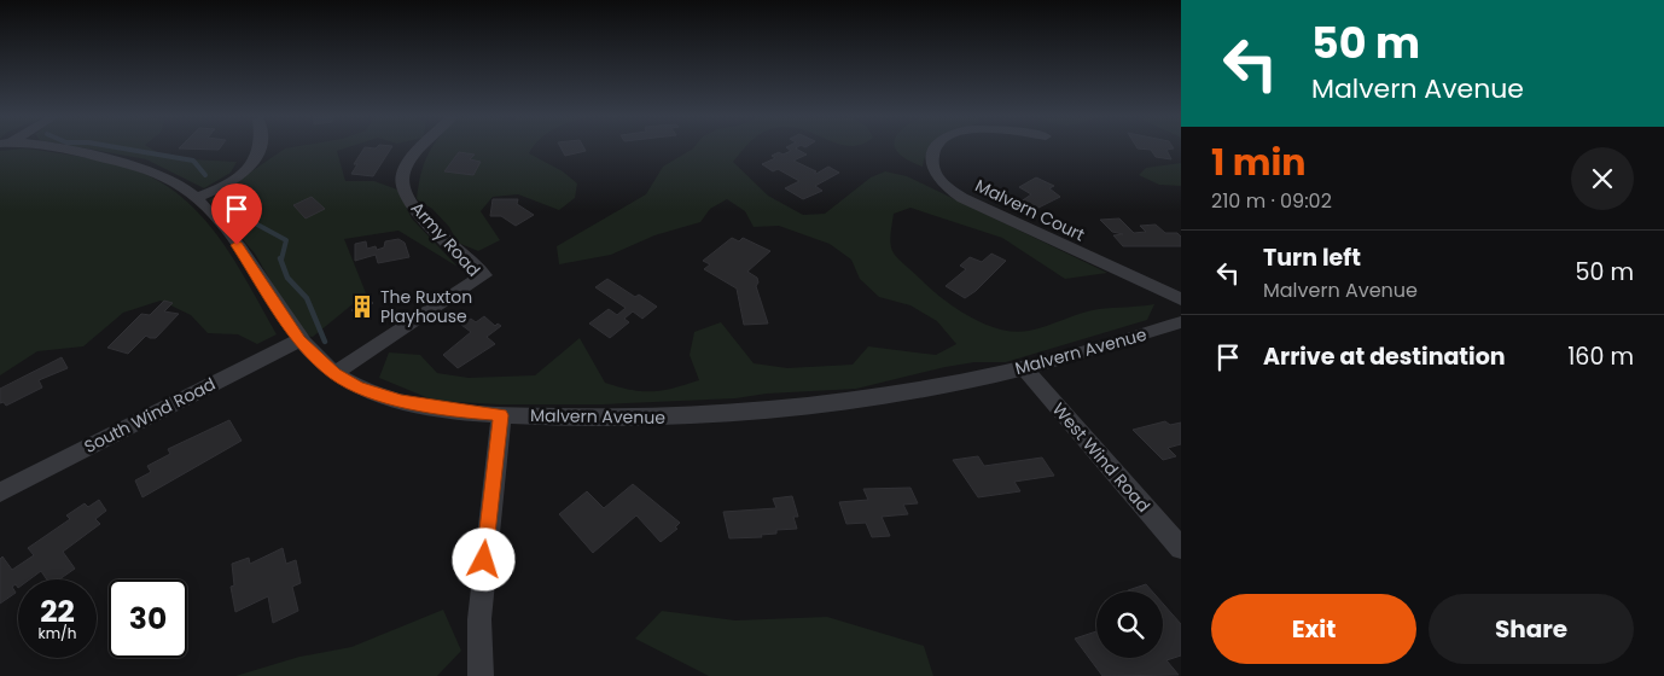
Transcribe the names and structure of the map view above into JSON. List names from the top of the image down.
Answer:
{
  "streets": {
    "street": [
      "Malvern Court",
      "Army Road",
      "Malvern Avenue",
      "South Wind Road",
      "West Wind Road"
    ]
  },
  "crossings": [
    ["Army Road", "Malvern Avenue"],
    ["Malvern Avenue", "South Wind Road"],
    ["Malvern Avenue", "West Wind Road"]
  ],
  "places": {
    "building": ["The Ruxton Playhouse"]
  },
  "page": {
    "turn": ["50 m", "Malvern Avenue"],
    "heading": ["1 min", "210 m · 09:02"],
    "list": [
      {
        "name": "Turn left",
        "note": "Malvern Avenue",
        "value": "50 m"
      },
      {
        "name": "Arrive at destination",
        "value": "160 m"
      }
    ],
    "speed": "22 km/h",
    "limit": "30",
    "buttons": ["Exit", "Share"]
  }
}
